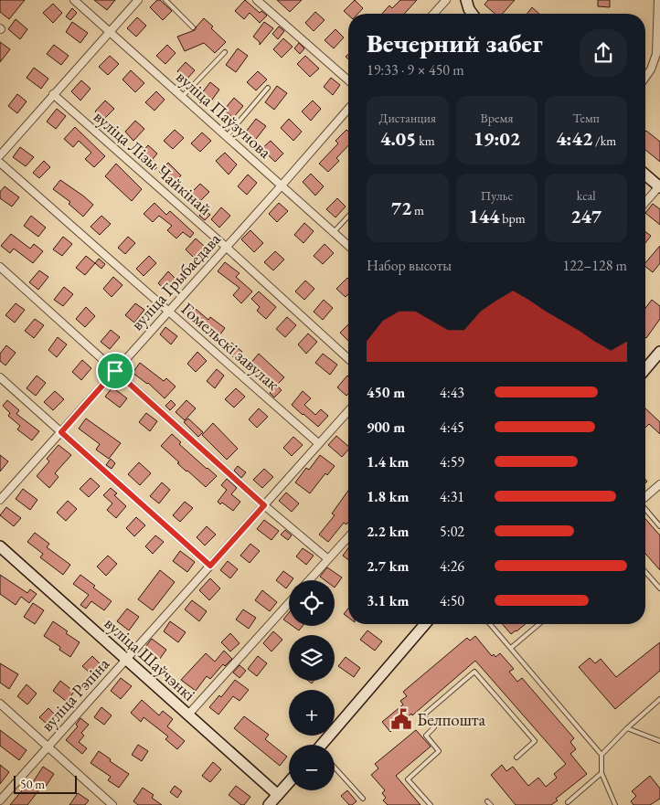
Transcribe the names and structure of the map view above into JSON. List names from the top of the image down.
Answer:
{
  "streets": {
    "street": [
      "вуліца Паўзунова",
      "вуліца Лізы Чайкінай",
      "вуліца Грыбаедава",
      "Гомельскі завулак",
      "вуліца Шаўчэнкі",
      "вуліца Рэпіна"
    ]
  },
  "crossings": [
    ["вуліца Паўзунова", "вуліца Грыбаедава"],
    ["вуліца Лізы Чайкінай", "вуліца Грыбаедава"],
    ["вуліца Грыбаедава", "Гомельскі завулак"],
    ["Гомельскі завулак", "вуліца Рэпіна"],
    ["вуліца Шаўчэнкі", "вуліца Рэпіна"]
  ],
  "places": {
    "public building": ["Белпошта"]
  },
  "scale_bar": "50 m",
  "page": {
    "heading": ["Вечерний забег", "19:33 · 9 × 450 m"],
    "stats": [
      ["Дистанция", "4.05 km"],
      ["Время", "19:02"],
      ["Темп", "4:42 /km"],
      ["72 m"],
      ["Пульс", "144 bpm"],
      ["kcal", "247"]
    ],
    "chart": ["Набор высоты", "122–128 m"],
    "list": [
      {
        "name": "450 m",
        "note": "4:43"
      },
      {
        "name": "900 m",
        "note": "4:45"
      },
      {
        "name": "1.4 km",
        "note": "4:59"
      },
      {
        "name": "1.8 km",
        "note": "4:31"
      },
      {
        "name": "2.2 km",
        "note": "5:02"
      },
      {
        "name": "2.7 km",
        "note": "4:26"
      },
      {
        "name": "3.1 km",
        "note": "4:50"
      }
    ],
    "map_buttons": ["+", "−"],
    "scale": "50 m"
  }
}
